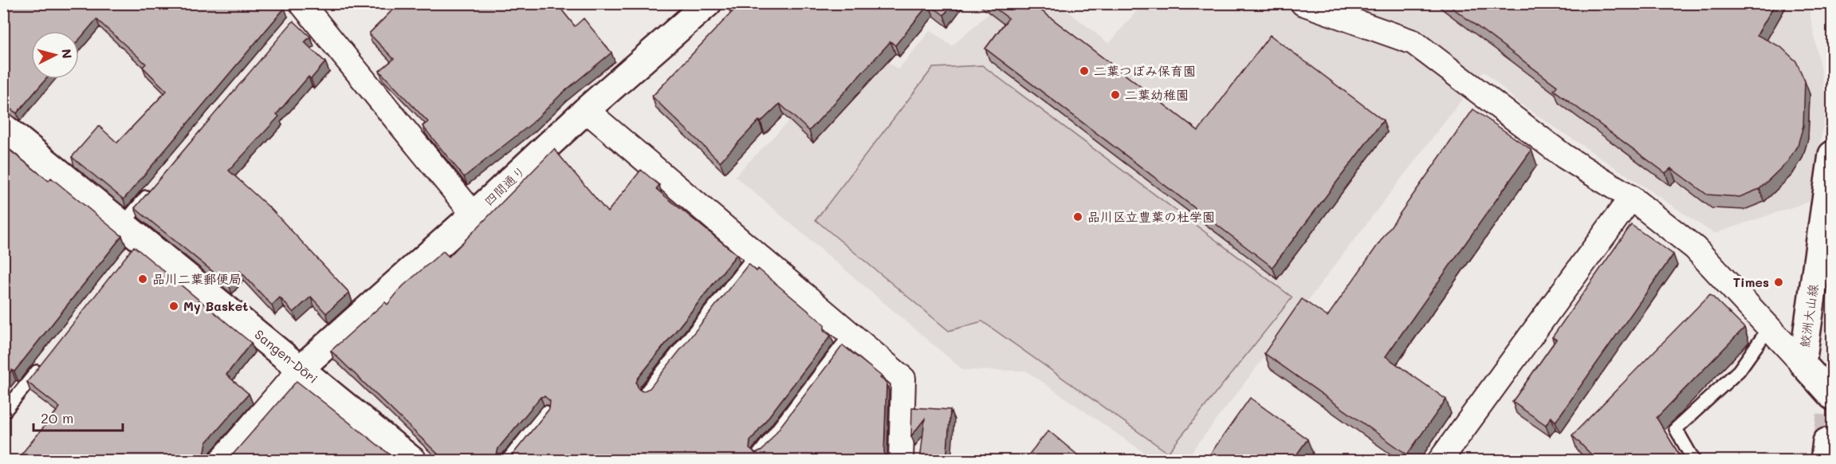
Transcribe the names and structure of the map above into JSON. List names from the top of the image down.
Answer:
{
  "streets": {
    "street": ["四間通り", "鮫洲大山線", "Sangen-Dōri"]
  },
  "crossings": [
    ["四間通り", "Sangen-Dōri"]
  ],
  "places": [
    "二葉つぼみ保育園",
    "二葉幼稚園",
    "品川区立豊葉の杜学園",
    "品川二葉郵便局",
    "Times",
    "My Basket"
  ],
  "scale_bar": "20 m",
  "north": "right"
}
